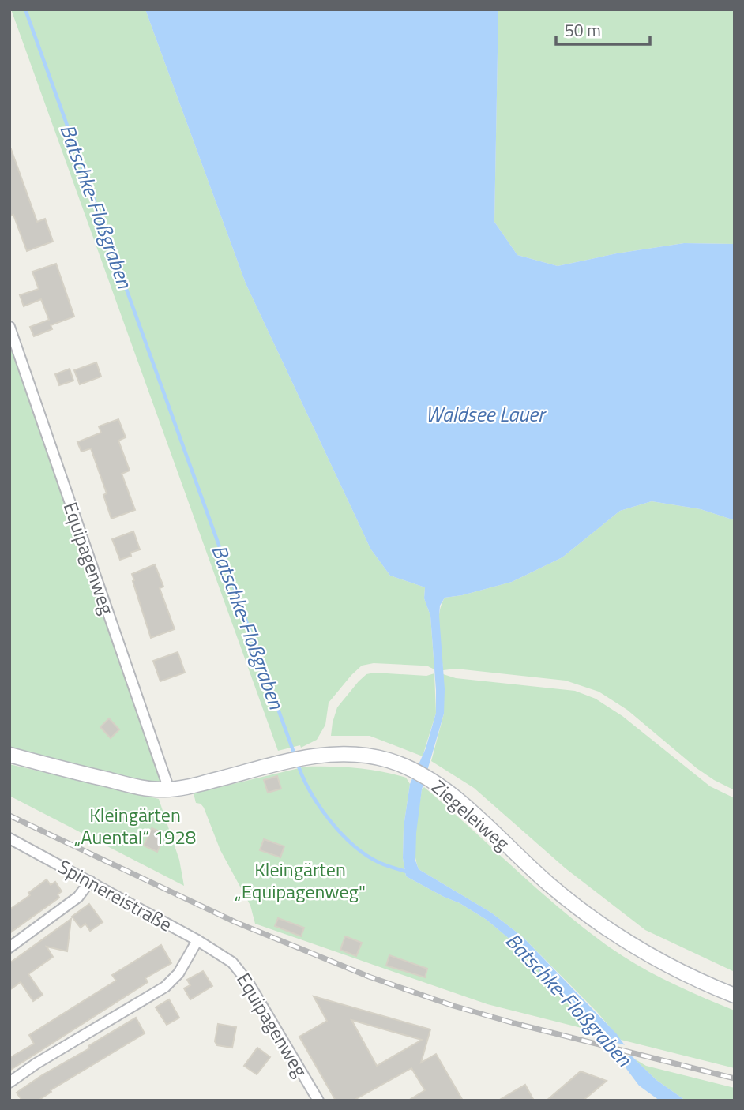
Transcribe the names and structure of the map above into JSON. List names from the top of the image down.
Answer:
{
  "streets": {
    "main road": ["Ziegeleiweg"],
    "street": ["Equipagenweg", "Spinnereistraße"]
  },
  "crossings": [
    ["Equipagenweg", "Ziegeleiweg"],
    ["Equipagenweg", "Spinnereistraße"]
  ],
  "water": ["Batschke‐Floßgraben", "Waldsee Lauer"],
  "parks": ["Kleingärten „Auental“ 1928", "Kleingärten „Equipagenweg\""],
  "scale_bar": "50 m"
}
